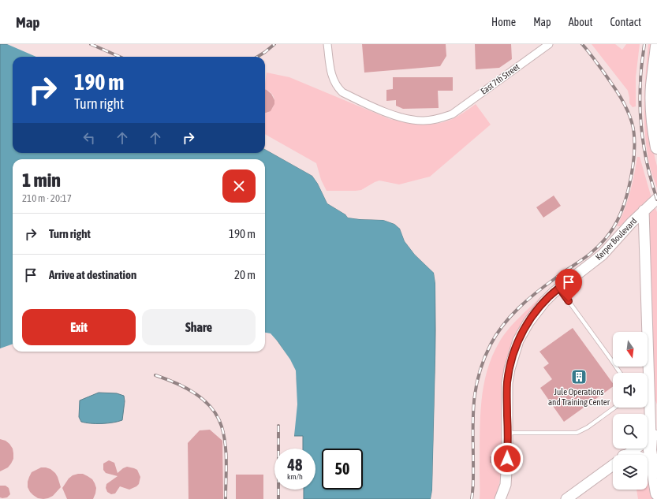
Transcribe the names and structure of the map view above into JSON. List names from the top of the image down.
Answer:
{
  "streets": {
    "main road": ["Kerper Boulevard"],
    "street": ["East 7th Street"]
  },
  "places": {
    "building": ["Jule Operations and Training Center"]
  },
  "north": "bottom",
  "page": {
    "header": "Map",
    "nav": [
      "Home",
      "Map",
      "About",
      "Contact"
    ],
    "turn": ["190 m", "Turn right"],
    "heading": ["1 min", "210 m · 20:17"],
    "list": [
      {
        "name": "Turn right",
        "value": "190 m"
      },
      {
        "name": "Arrive at destination",
        "value": "20 m"
      }
    ],
    "buttons": ["Exit", "Share"],
    "speed": "48 km/h",
    "limit": "50"
  }
}
